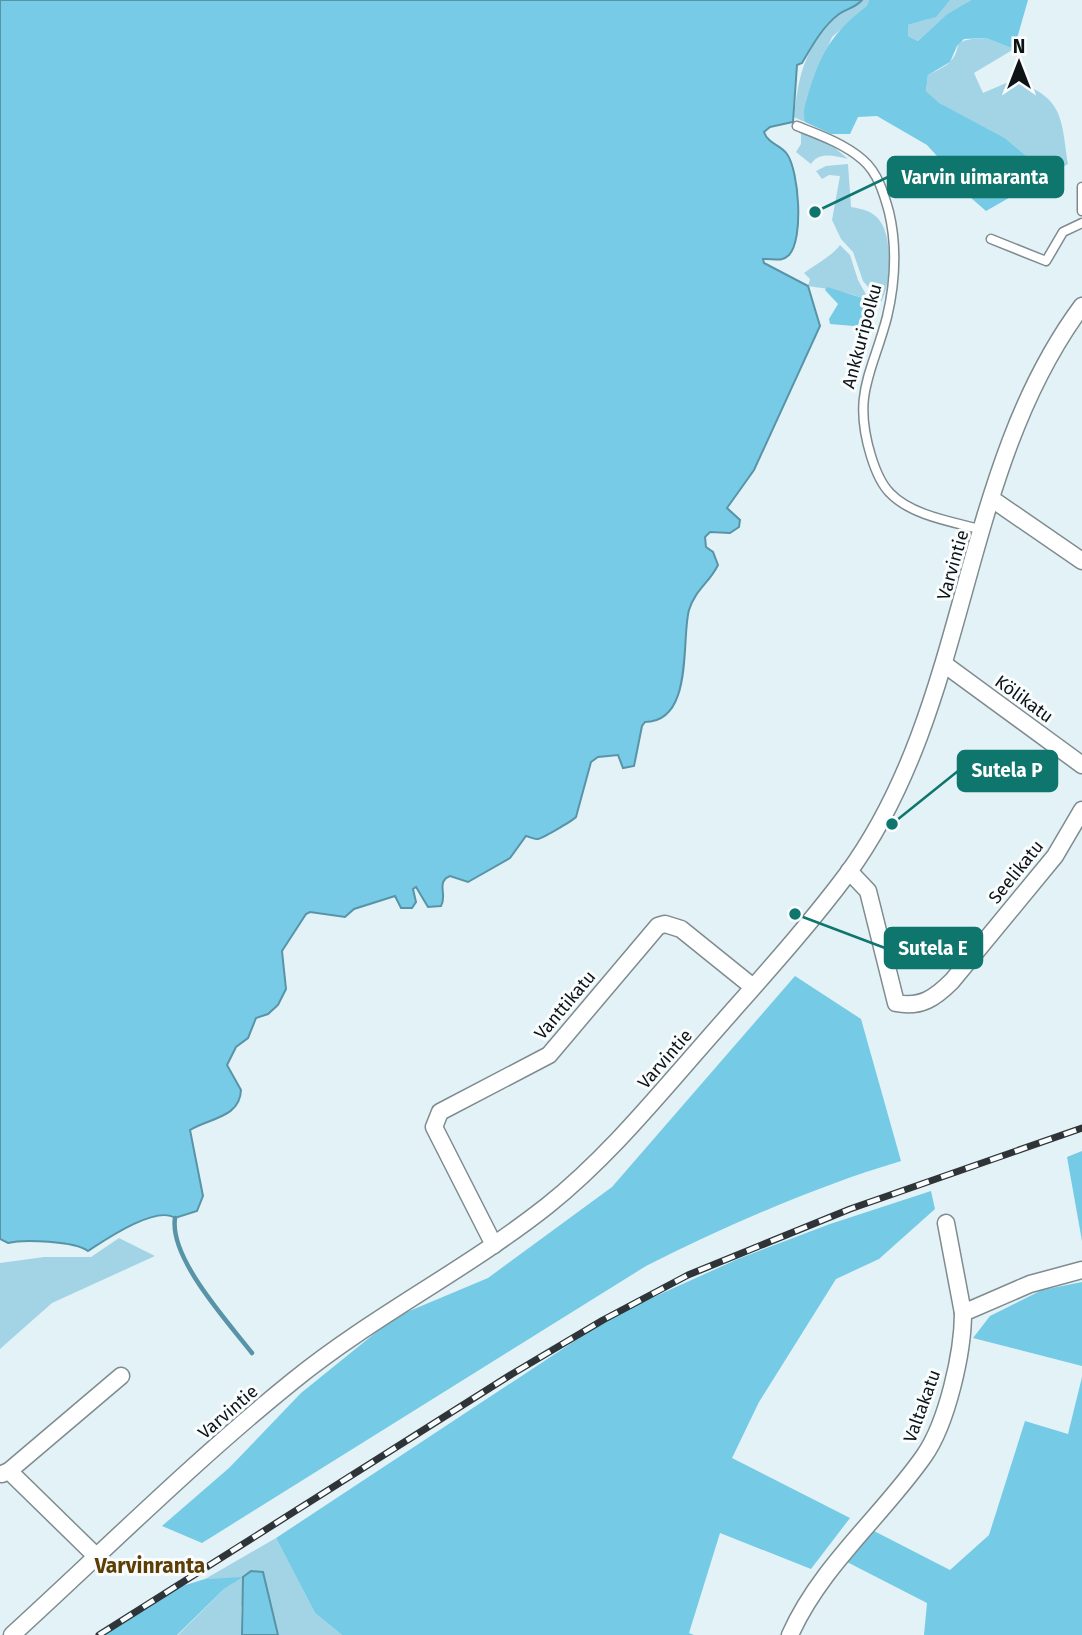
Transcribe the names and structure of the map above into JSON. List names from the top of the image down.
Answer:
{
  "streets": {
    "street": [
      "Varvintie",
      "Kölikatu",
      "Seelikatu",
      "Vanttikatu",
      "Valtakatu"
    ],
    "lane": ["Ankkuripolku"]
  },
  "crossings": [
    ["Ankkuripolku", "Varvintie"],
    ["Varvintie", "Kölikatu"],
    ["Varvintie", "Seelikatu"],
    ["Varvintie", "Vanttikatu"]
  ],
  "districts": ["Varvinranta"],
  "places": ["Varvin uimaranta", "Sutela P", "Sutela E"],
  "north": "top"
}
